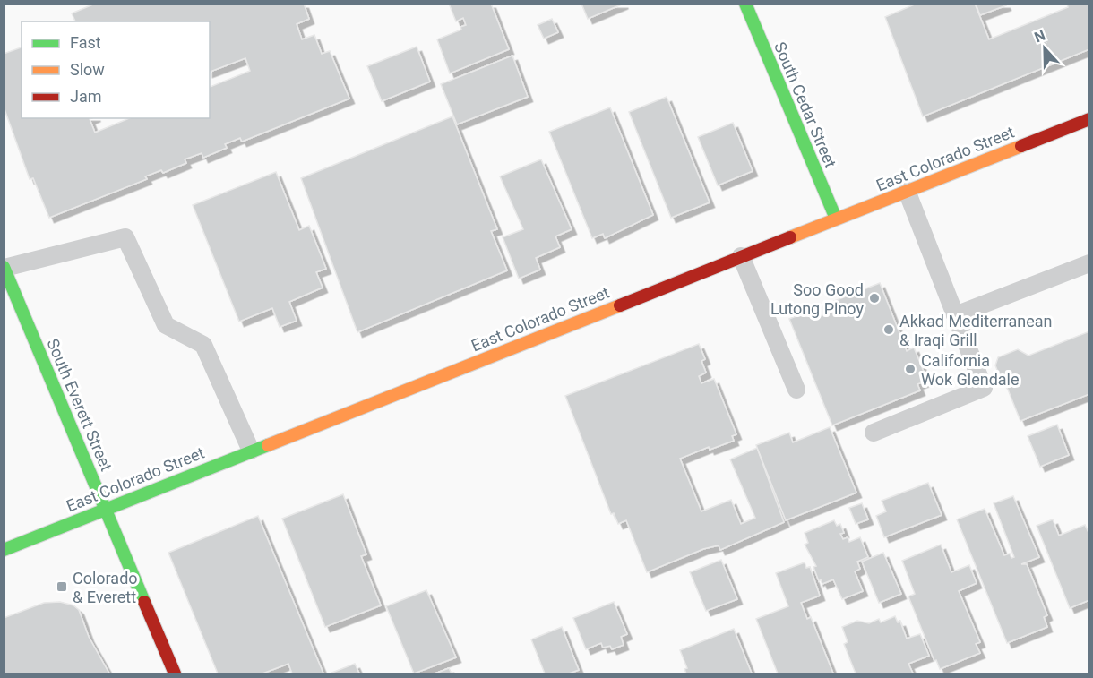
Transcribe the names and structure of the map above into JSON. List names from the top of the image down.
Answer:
{
  "streets": {
    "main road": ["South Cedar Street", "East Colorado Street", "South Everett Street"]
  },
  "crossings": [
    ["South Cedar Street", "East Colorado Street"],
    ["East Colorado Street", "South Everett Street"]
  ],
  "places": {
    "other": ["Soo Good Lutong Pinoy", "Akkad Mediterranean & Iraqi Grill", "California Wok Glendale"],
    "transit": ["Colorado & Everett"]
  },
  "legend": ["Fast", "Slow", "Jam"],
  "north": "top"
}
